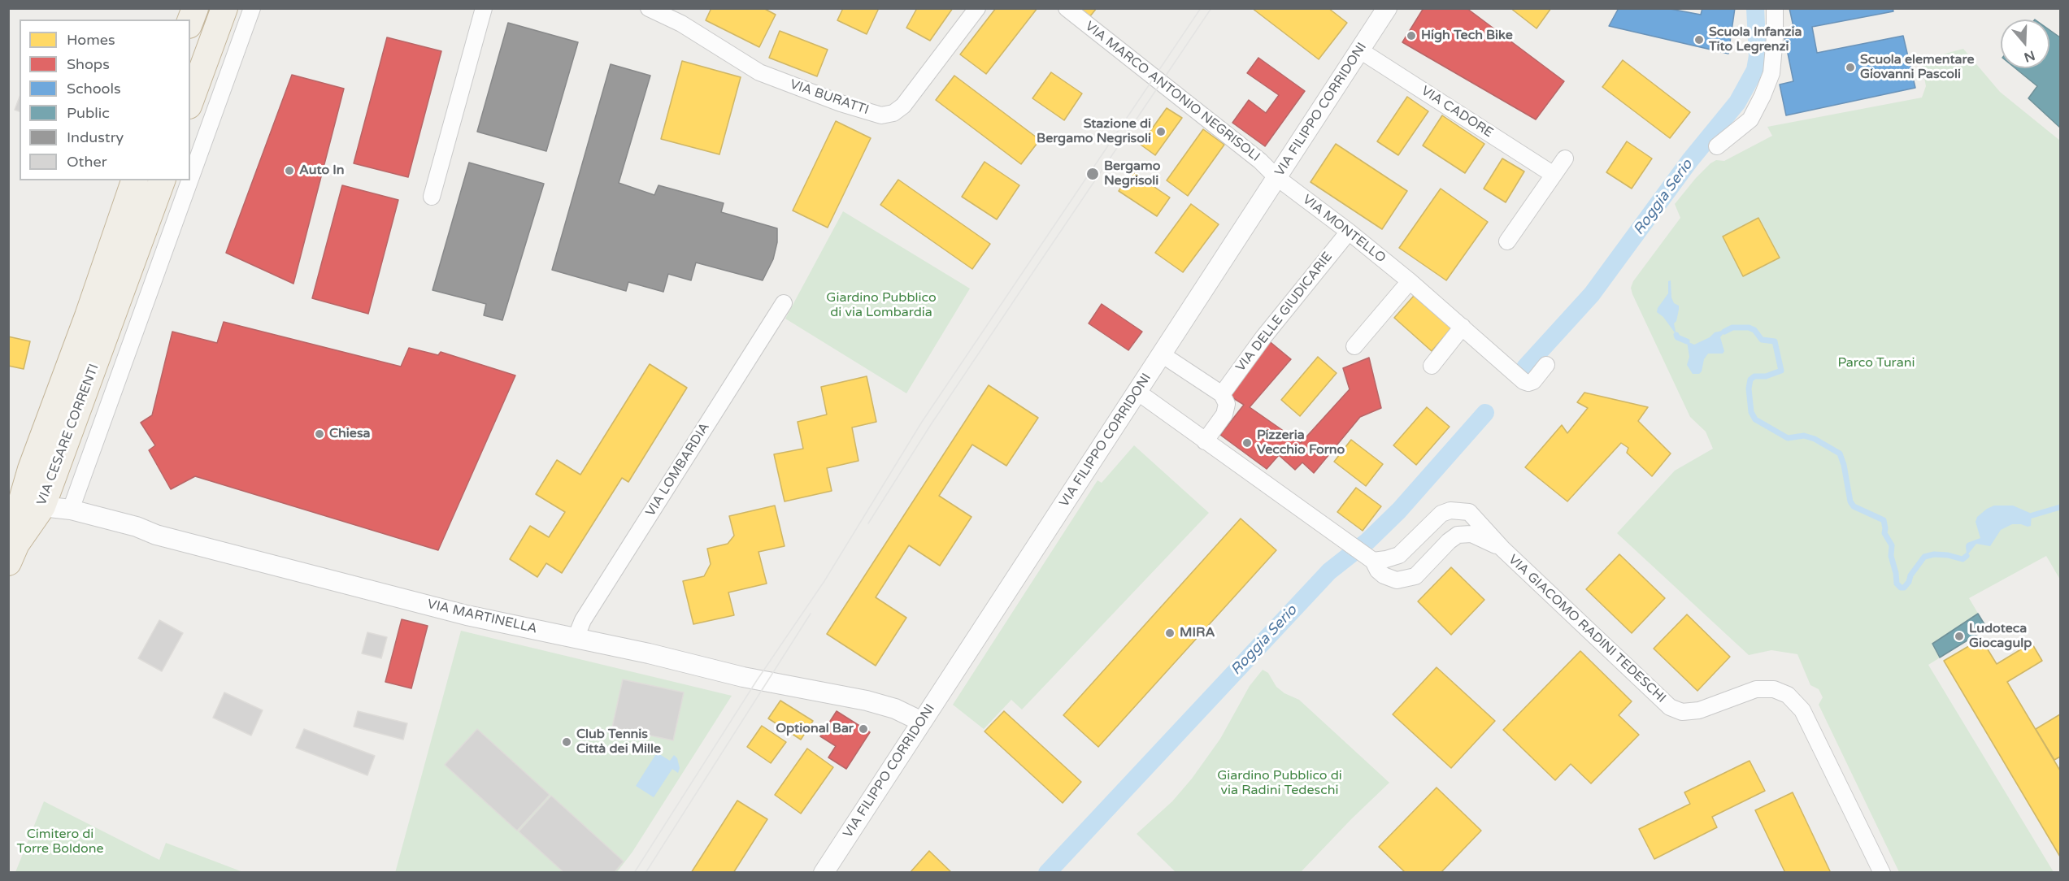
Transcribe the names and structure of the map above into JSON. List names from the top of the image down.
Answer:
{
  "streets": {
    "highway": ["VIA CESARE CORRENTI"],
    "street": [
      "VIA MARCO ANTONIO NEGRISOLI",
      "VIA BURATTI",
      "VIA FILIPPO CORRIDONI",
      "VIA CADORE",
      "VIA MONTELLO",
      "VIA DELLE GIUDICARIE",
      "VIA LOMBARDIA",
      "VIA MARTINELLA",
      "VIA GIACOMO RADINI TEDESCHI"
    ]
  },
  "crossings": [
    ["VIA MARCO ANTONIO NEGRISOLI", "VIA FILIPPO CORRIDONI"],
    ["VIA MARCO ANTONIO NEGRISOLI", "VIA MONTELLO"],
    ["VIA FILIPPO CORRIDONI", "VIA CADORE"],
    ["VIA FILIPPO CORRIDONI", "VIA MONTELLO"],
    ["VIA FILIPPO CORRIDONI", "VIA MARTINELLA"],
    ["VIA MONTELLO", "VIA DELLE GIUDICARIE"],
    ["VIA CESARE CORRENTI", "VIA MARTINELLA"],
    ["VIA LOMBARDIA", "VIA MARTINELLA"]
  ],
  "water": ["Roggia Serio"],
  "parks": [
    "Giardino Pubblico di via Lombardia",
    "Parco Turani",
    "Giardino Pubblico di via Radini Tedeschi",
    "Cimitero di Torre Boldone"
  ],
  "places": [
    "High Tech Bike",
    "Scuola Infanzia Tito Legrenzi",
    "Scuola elementare Giovanni Pascoli",
    "Stazione di Bergamo Negrisoli",
    "Auto In",
    "Bergamo Negrisoli",
    "Chiesa",
    "Pizzeria Vecchio Forno",
    "MIRA",
    "Ludoteca Giocagulp",
    "Optional Bar",
    "Club Tennis Città dei Mille"
  ],
  "legend": [
    "Homes",
    "Shops",
    "Schools",
    "Public",
    "Industry",
    "Other"
  ],
  "north": "bottom"
}
